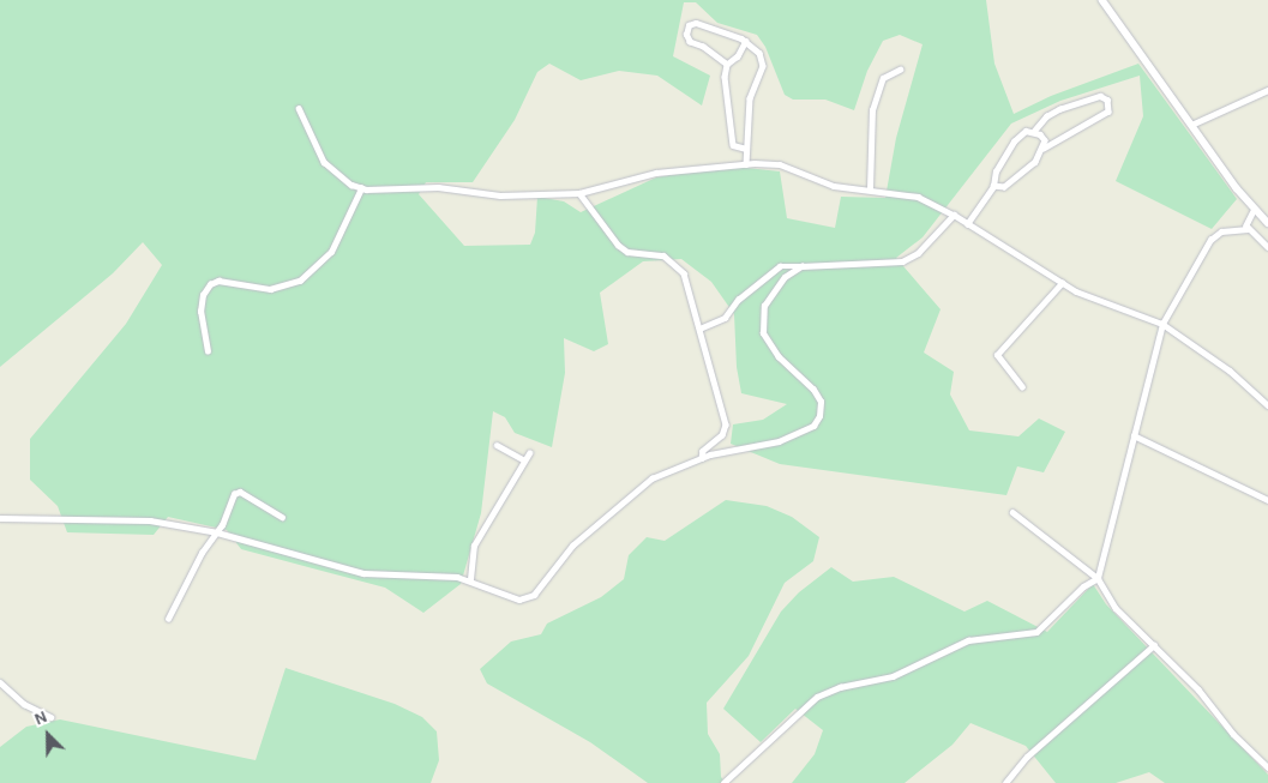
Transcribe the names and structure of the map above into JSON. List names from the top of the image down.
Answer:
{
  "north": "top left"
}
